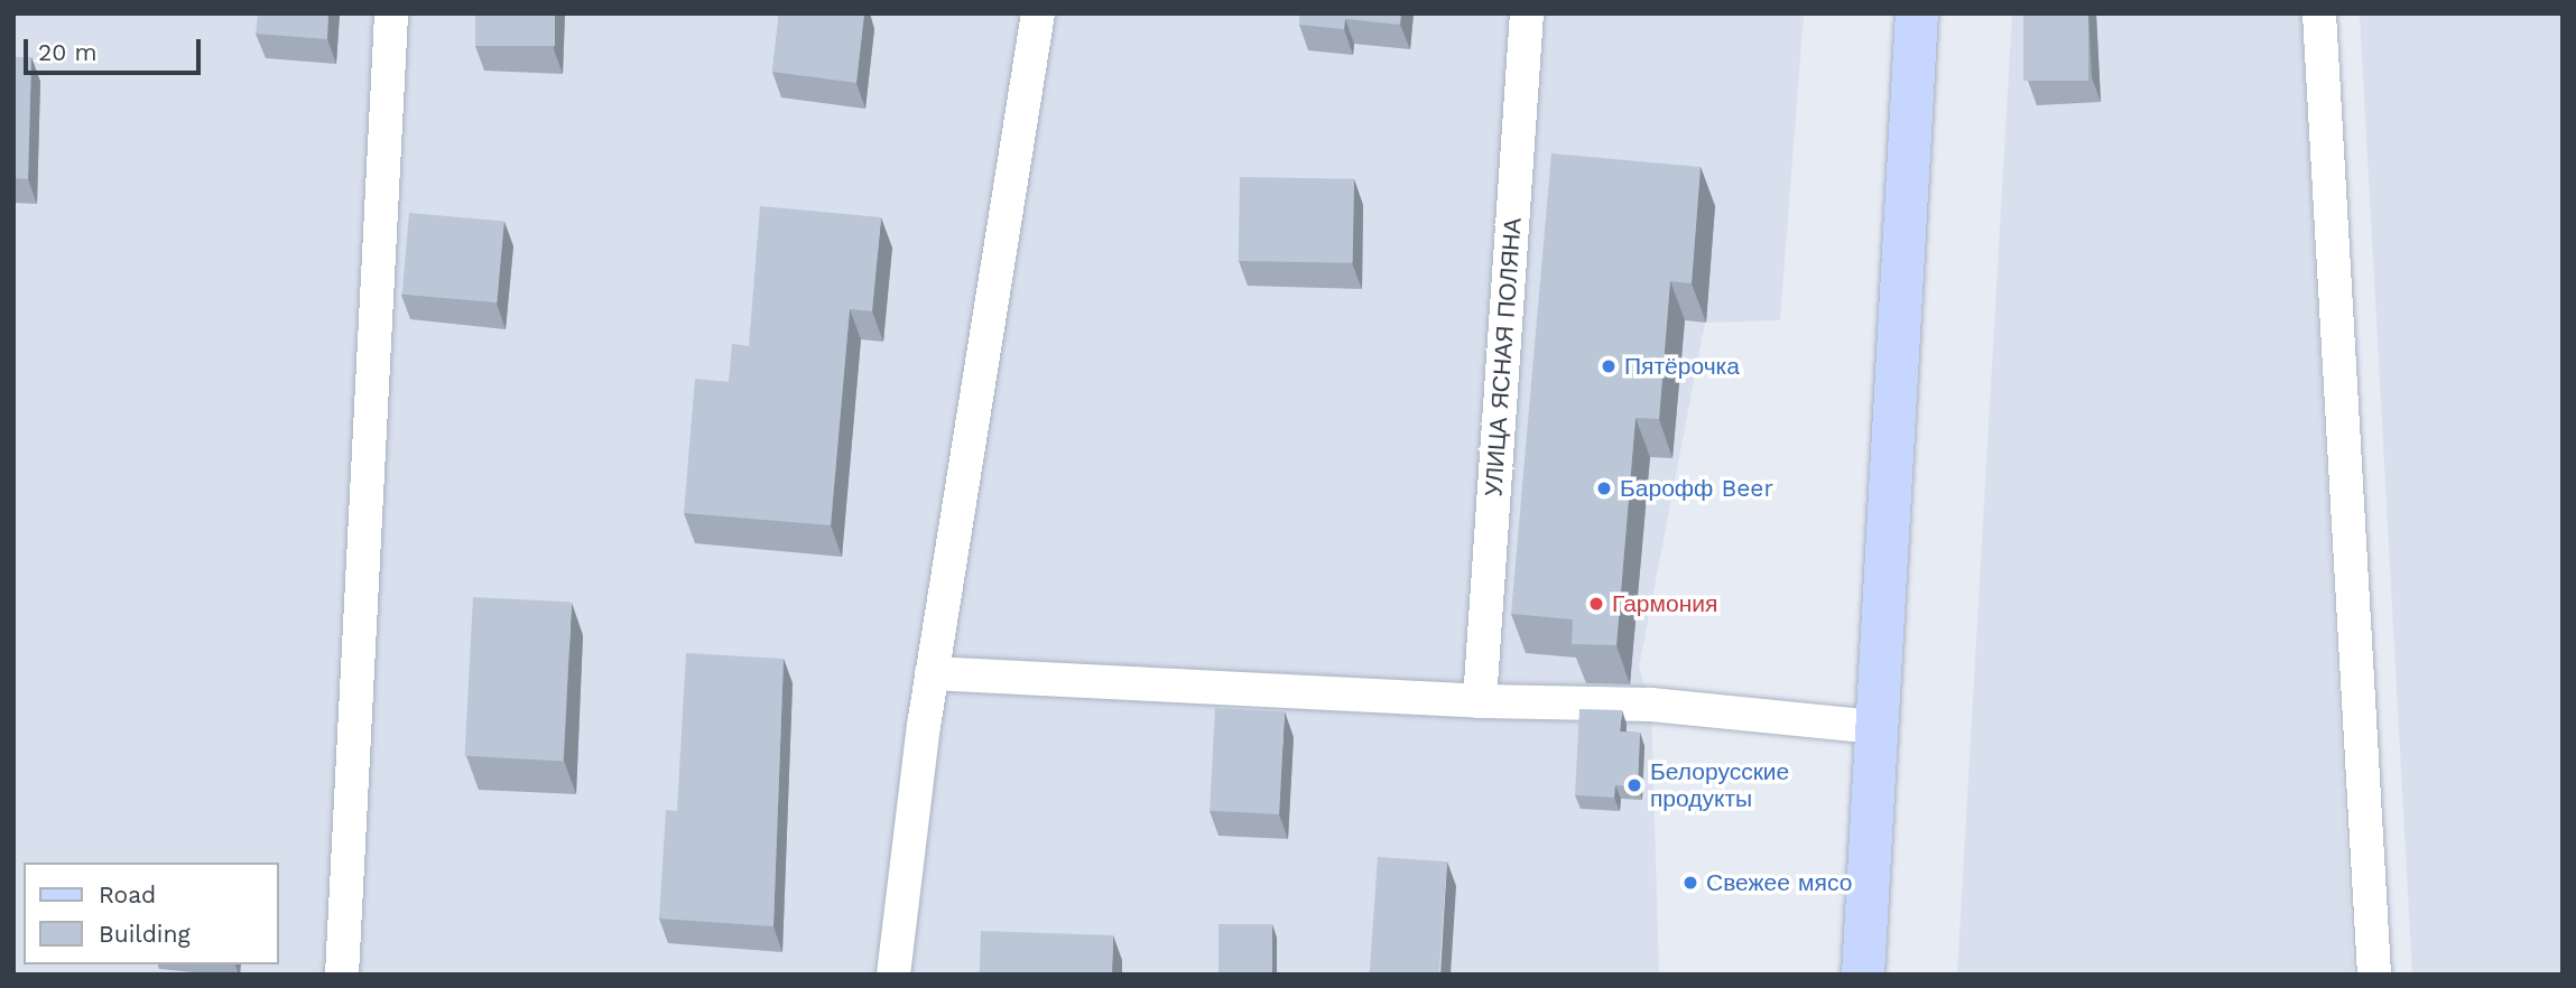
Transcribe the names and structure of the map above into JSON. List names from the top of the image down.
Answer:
{
  "streets": {
    "lane": ["УЛИЦА ЯСНАЯ ПОЛЯНА"]
  },
  "places": [
    "Пятёрочка",
    "Барофф Beer",
    "Гармония",
    "Белорусские продукты",
    "Свежее мясо"
  ],
  "legend": ["Road", "Building"],
  "scale_bar": "20 m"
}
